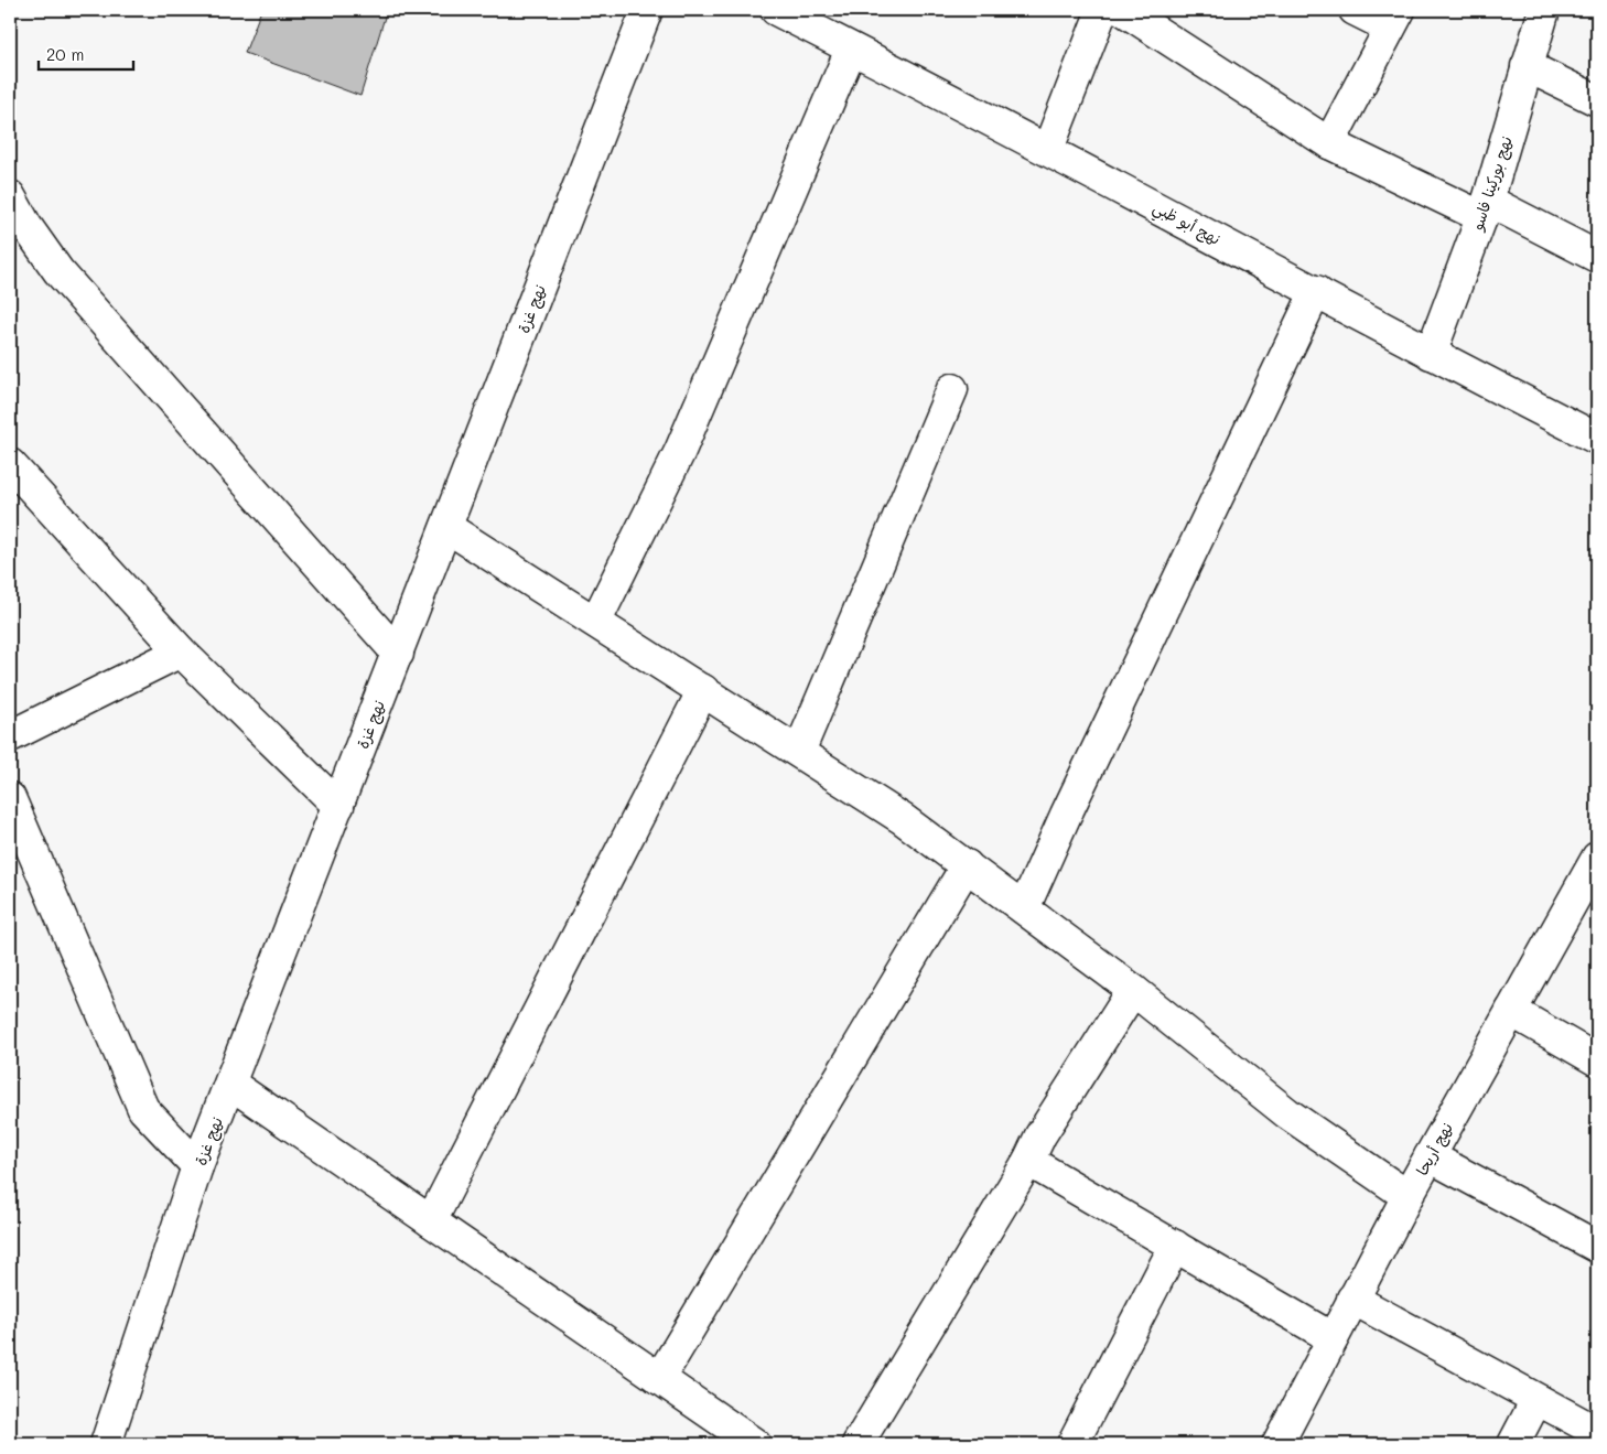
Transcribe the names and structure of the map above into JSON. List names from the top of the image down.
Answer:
{
  "streets": {
    "street": [
      "نهج بوركينا فاسو",
      "نهج أبو ظبي",
      "نهج غزة",
      "نهج أريحا"
    ]
  },
  "crossings": [
    ["نهج بوركينا فاسو", "نهج أبو ظبي"]
  ],
  "scale_bar": "20 m"
}
